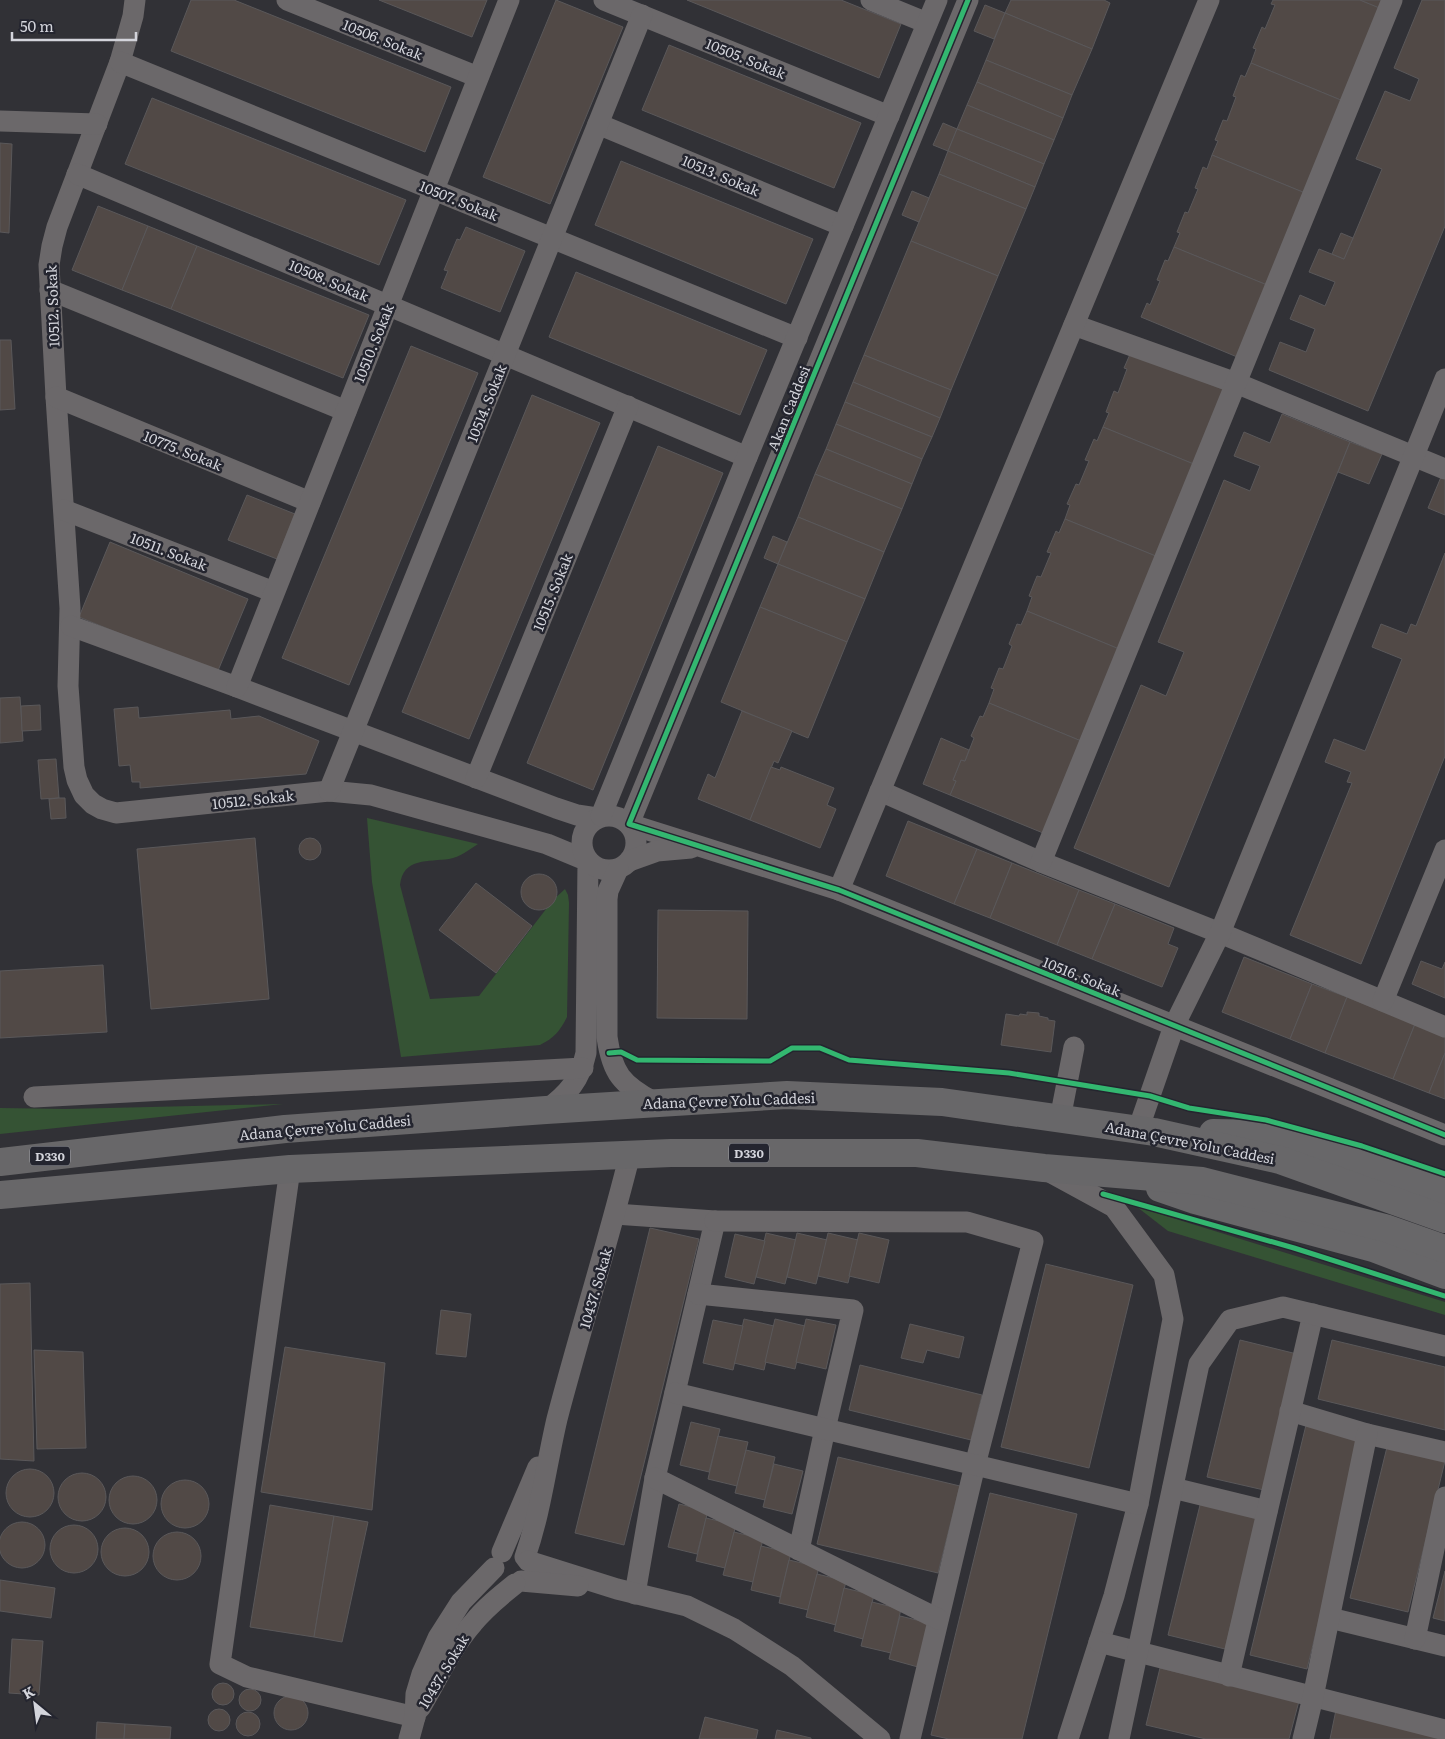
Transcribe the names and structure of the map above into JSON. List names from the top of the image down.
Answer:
{
  "streets": {
    "highway": ["Adana Çevre Yolu Caddesi", "D330"],
    "street": [
      "10506. Sokak",
      "10505. Sokak",
      "10513. Sokak",
      "10507. Sokak",
      "10508. Sokak",
      "10512. Sokak",
      "10510. Sokak",
      "10514. Sokak",
      "Akan Caddesi",
      "10775. Sokak",
      "10511. Sokak",
      "10515. Sokak",
      "10516. Sokak",
      "10437. Sokak"
    ]
  },
  "crossings": [
    ["10506. Sokak", "10510. Sokak"],
    ["10505. Sokak", "10514. Sokak"],
    ["10505. Sokak", "Akan Caddesi"],
    ["10513. Sokak", "10514. Sokak"],
    ["10513. Sokak", "Akan Caddesi"],
    ["10507. Sokak", "10512. Sokak"],
    ["10507. Sokak", "10510. Sokak"],
    ["10507. Sokak", "10514. Sokak"],
    ["10507. Sokak", "Akan Caddesi"],
    ["10508. Sokak", "10512. Sokak"],
    ["10508. Sokak", "10510. Sokak"],
    ["10508. Sokak", "10514. Sokak"],
    ["10508. Sokak", "Akan Caddesi"],
    ["10508. Sokak", "10515. Sokak"],
    ["10512. Sokak", "10514. Sokak"],
    ["10512. Sokak", "Akan Caddesi"],
    ["10512. Sokak", "10775. Sokak"],
    ["10512. Sokak", "10511. Sokak"],
    ["10512. Sokak", "10516. Sokak"],
    ["10510. Sokak", "10775. Sokak"],
    ["10510. Sokak", "10511. Sokak"],
    ["Akan Caddesi", "10516. Sokak"],
    ["D330", "10437. Sokak"]
  ],
  "scale_bar": "50 m",
  "north": "top left"
}
